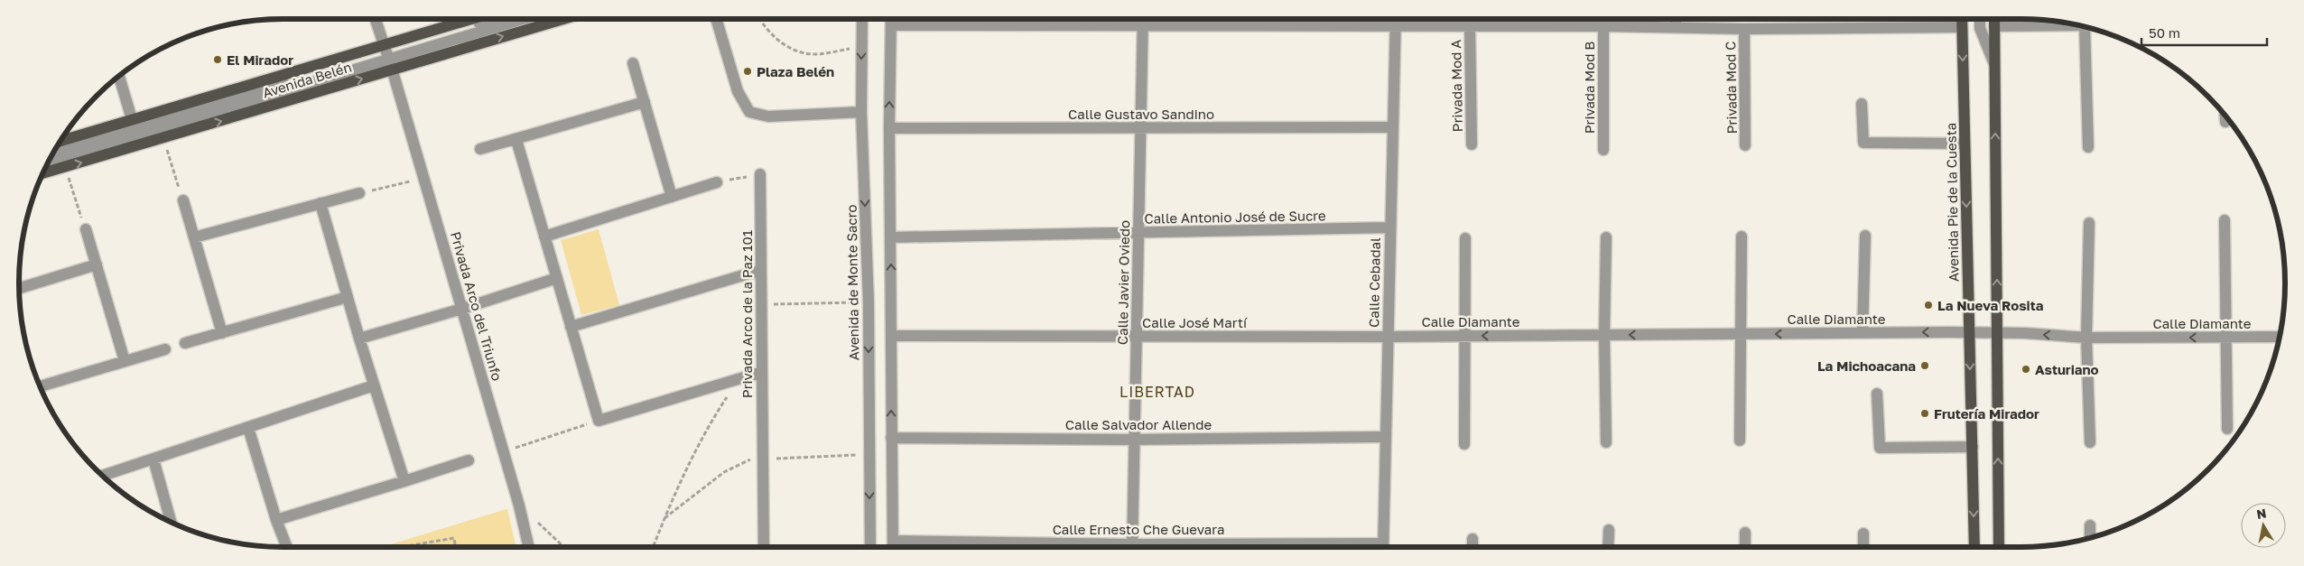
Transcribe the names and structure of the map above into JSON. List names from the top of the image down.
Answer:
{
  "streets": {
    "main road": ["Avenida Belén", "Avenida Pie de la Cuesta"],
    "street": [
      "Privada Mod A",
      "Privada Mod B",
      "Privada Mod C",
      "Calle Gustavo Sandino",
      "Calle Antonio José de Sucre",
      "Avenida de Monte Sacro",
      "Calle Javier Oviedo",
      "Calle Cebadal",
      "Privada Arco del Triunfo",
      "Privada Arco de la Paz 101",
      "Calle Diamante",
      "Calle José Martí",
      "Calle Salvador Allende",
      "Calle Ernesto Che Guevara"
    ]
  },
  "crossings": [
    ["Avenida Belén", "Privada Arco del Triunfo"],
    ["Calle Gustavo Sandino", "Calle Javier Oviedo"],
    ["Calle Gustavo Sandino", "Calle Cebadal"],
    ["Avenida Pie de la Cuesta", "Calle Diamante"],
    ["Calle Antonio José de Sucre", "Calle Javier Oviedo"],
    ["Calle Antonio José de Sucre", "Calle Cebadal"],
    ["Calle Javier Oviedo", "Calle José Martí"],
    ["Calle Javier Oviedo", "Calle Salvador Allende"],
    ["Calle Cebadal", "Calle Diamante"],
    ["Calle Cebadal", "Calle José Martí"],
    ["Calle Cebadal", "Calle Salvador Allende"],
    ["Calle Diamante", "Calle José Martí"]
  ],
  "one_way": ["Calle Diamante"],
  "districts": ["LIBERTAD"],
  "places": [
    "El Mirador",
    "Plaza Belén",
    "La Nueva Rosita",
    "La Michoacana",
    "Asturiano",
    "Frutería Mirador"
  ],
  "scale_bar": "50 m",
  "north": "top"
}
